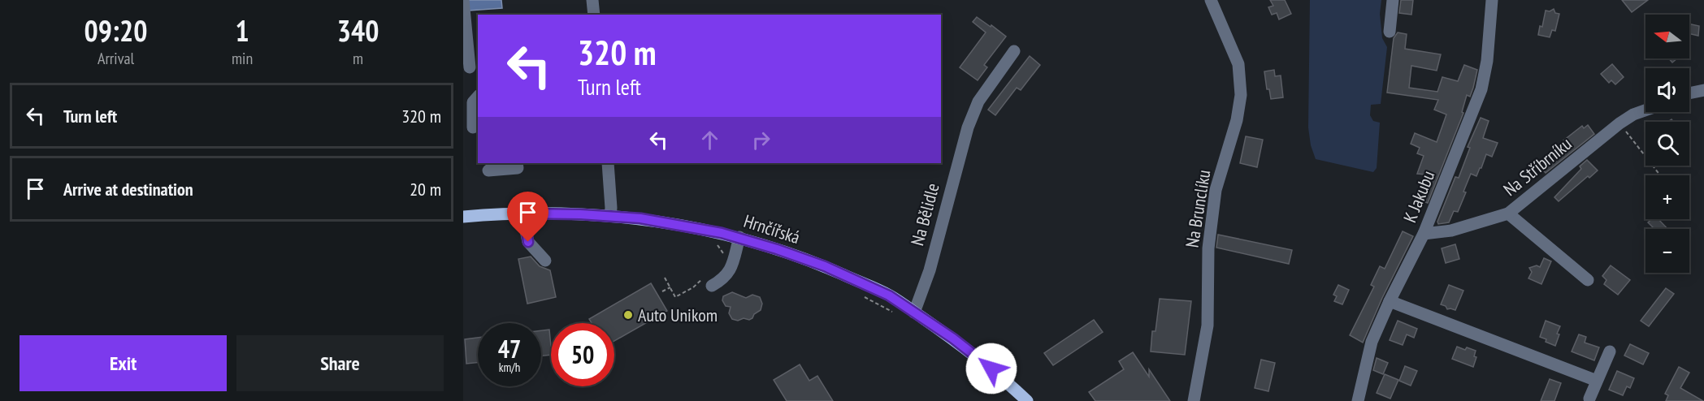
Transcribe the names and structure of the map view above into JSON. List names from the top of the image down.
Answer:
{
  "streets": {
    "main road": ["Hrnčířská"],
    "street": [
      "Na Stříbrníku",
      "K Jakubu",
      "Na Brunclíku",
      "Na Bělidle"
    ]
  },
  "crossings": [
    ["Na Stříbrníku", "K Jakubu"],
    ["Na Bělidle", "Hrnčířská"]
  ],
  "places": ["Auto Unikom"],
  "north": "left",
  "page": {
    "eta": [
      "09:20",
      "Arrival",
      "1",
      "min",
      "340",
      "m"
    ],
    "map_buttons": ["+", "−"],
    "turn": ["320 m", "Turn left"],
    "list": [
      {
        "name": "Turn left",
        "value": "320 m"
      },
      {
        "name": "Arrive at destination",
        "value": "20 m"
      }
    ],
    "speed": "47 km/h",
    "limit": "50",
    "buttons": ["Exit", "Share"]
  }
}
